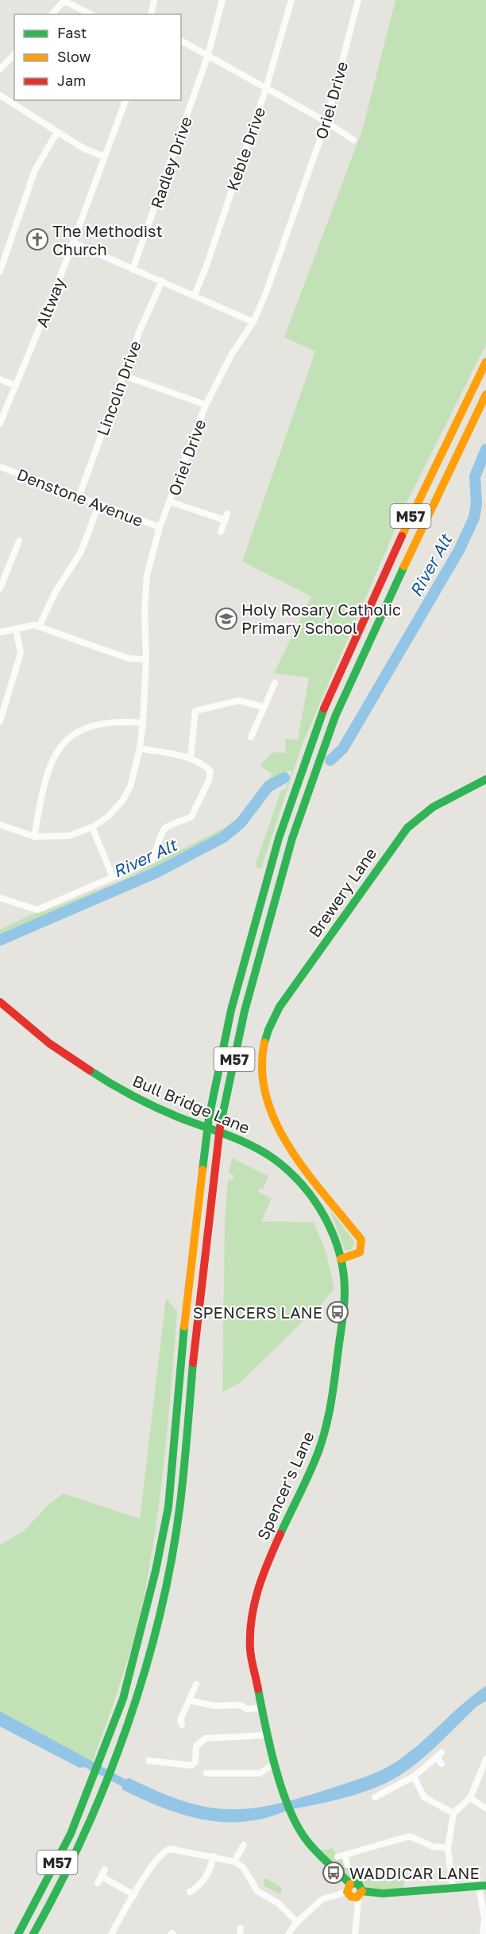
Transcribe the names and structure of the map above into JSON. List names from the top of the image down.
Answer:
{
  "streets": {
    "main road": [
      "M57",
      "Brewery Lane",
      "Bull Bridge Lane",
      "Spencer's Lane"
    ],
    "street": [
      "Oriel Drive",
      "Keble Drive",
      "Radley Drive",
      "Altway",
      "Lincoln Drive",
      "Denstone Avenue"
    ]
  },
  "crossings": [
    ["Oriel Drive", "Denstone Avenue"],
    ["Lincoln Drive", "Denstone Avenue"],
    ["Brewery Lane", "Bull Bridge Lane"],
    ["Brewery Lane", "Spencer's Lane"],
    ["Bull Bridge Lane", "Spencer's Lane"]
  ],
  "water": ["River Alt"],
  "places": {
    "church": ["The Methodist Church"],
    "school or university": ["Holy Rosary Catholic Primary School"],
    "bus stop": ["SPENCERS LANE", "WADDICAR LANE"]
  },
  "legend": ["Fast", "Slow", "Jam"]
}
